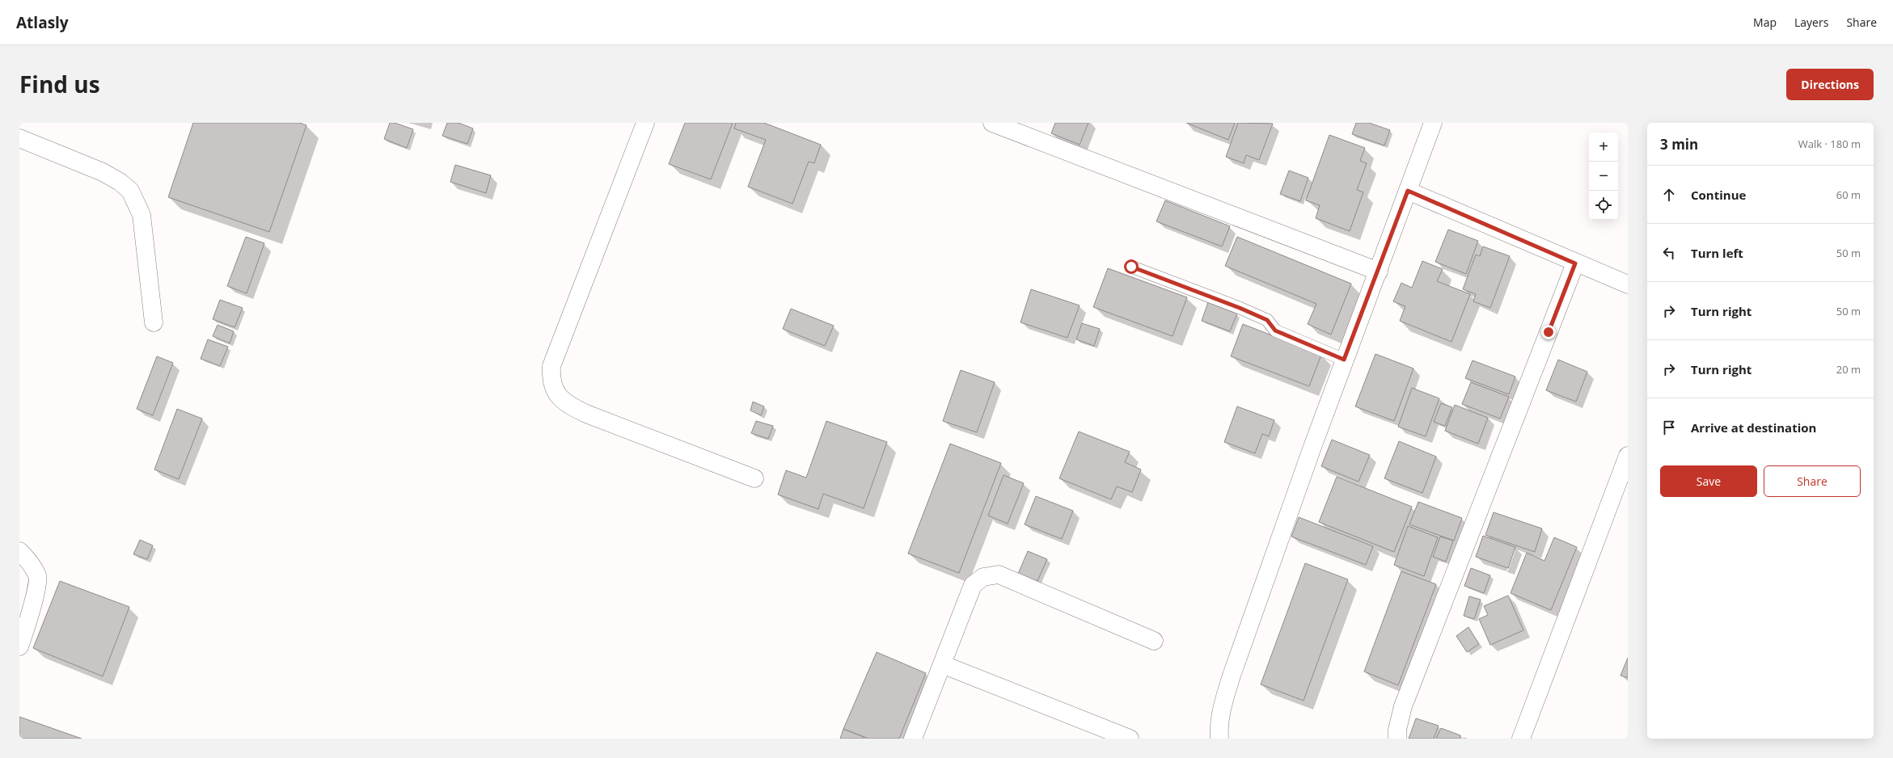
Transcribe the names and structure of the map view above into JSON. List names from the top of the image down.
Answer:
{
  "page": {
    "header": "Atlasly",
    "nav": ["Map", "Layers", "Share"],
    "title": "Find us",
    "buttons": [
      "Directions",
      ["Save", "Share"]
    ],
    "heading": ["3 min", "Walk · 180 m"],
    "map_buttons": ["+", "−"],
    "list": [
      ["Continue", "60 m"],
      ["Turn left", "50 m"],
      ["Turn right", "50 m"],
      ["Turn right", "20 m"],
      "Arrive at destination"
    ]
  }
}
